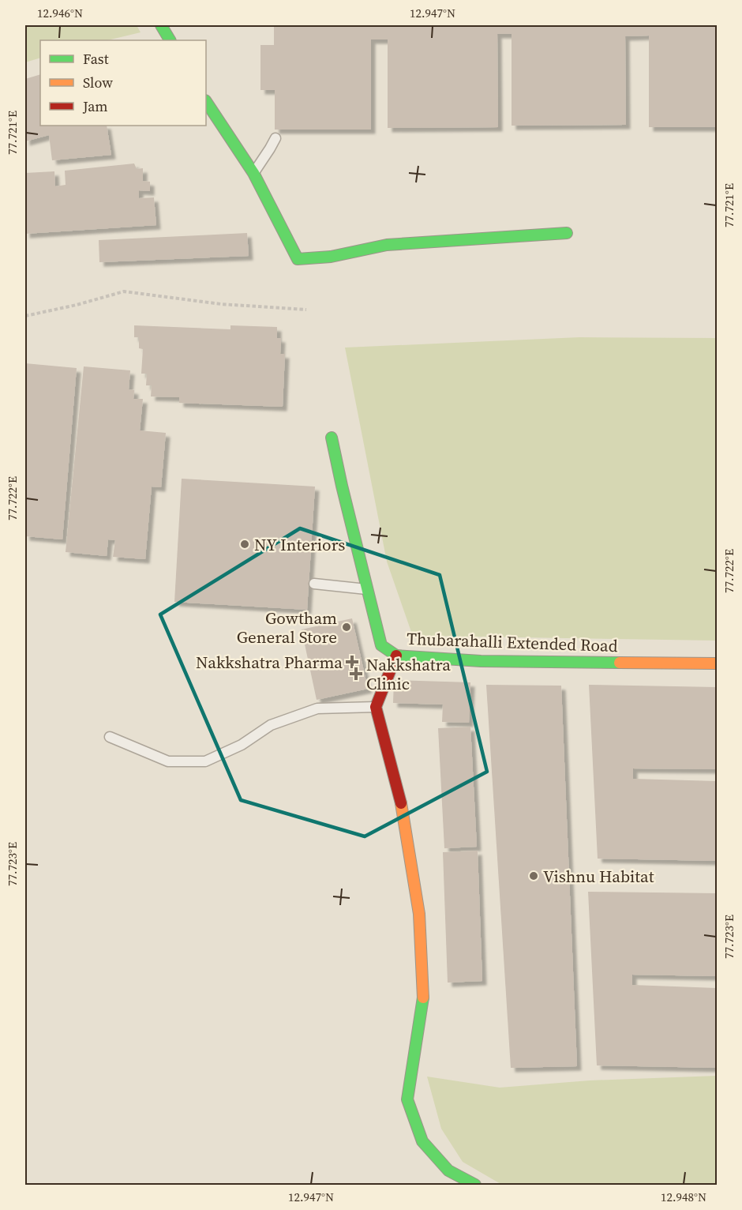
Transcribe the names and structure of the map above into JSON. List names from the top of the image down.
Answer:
{
  "streets": {
    "street": ["Thubarahalli Extended Road"]
  },
  "places": {
    "other": ["NY Interiors", "Gowtham General Store", "Vishnu Habitat"],
    "health": ["Nakkshatra Pharma", "Nakkshatra Clinic"]
  },
  "legend": ["Fast", "Slow", "Jam"],
  "coordinates": [
    "12.946°N",
    "12.947°N",
    "77.721°E",
    "77.722°E",
    "77.723°E",
    "12.948°N"
  ]
}
